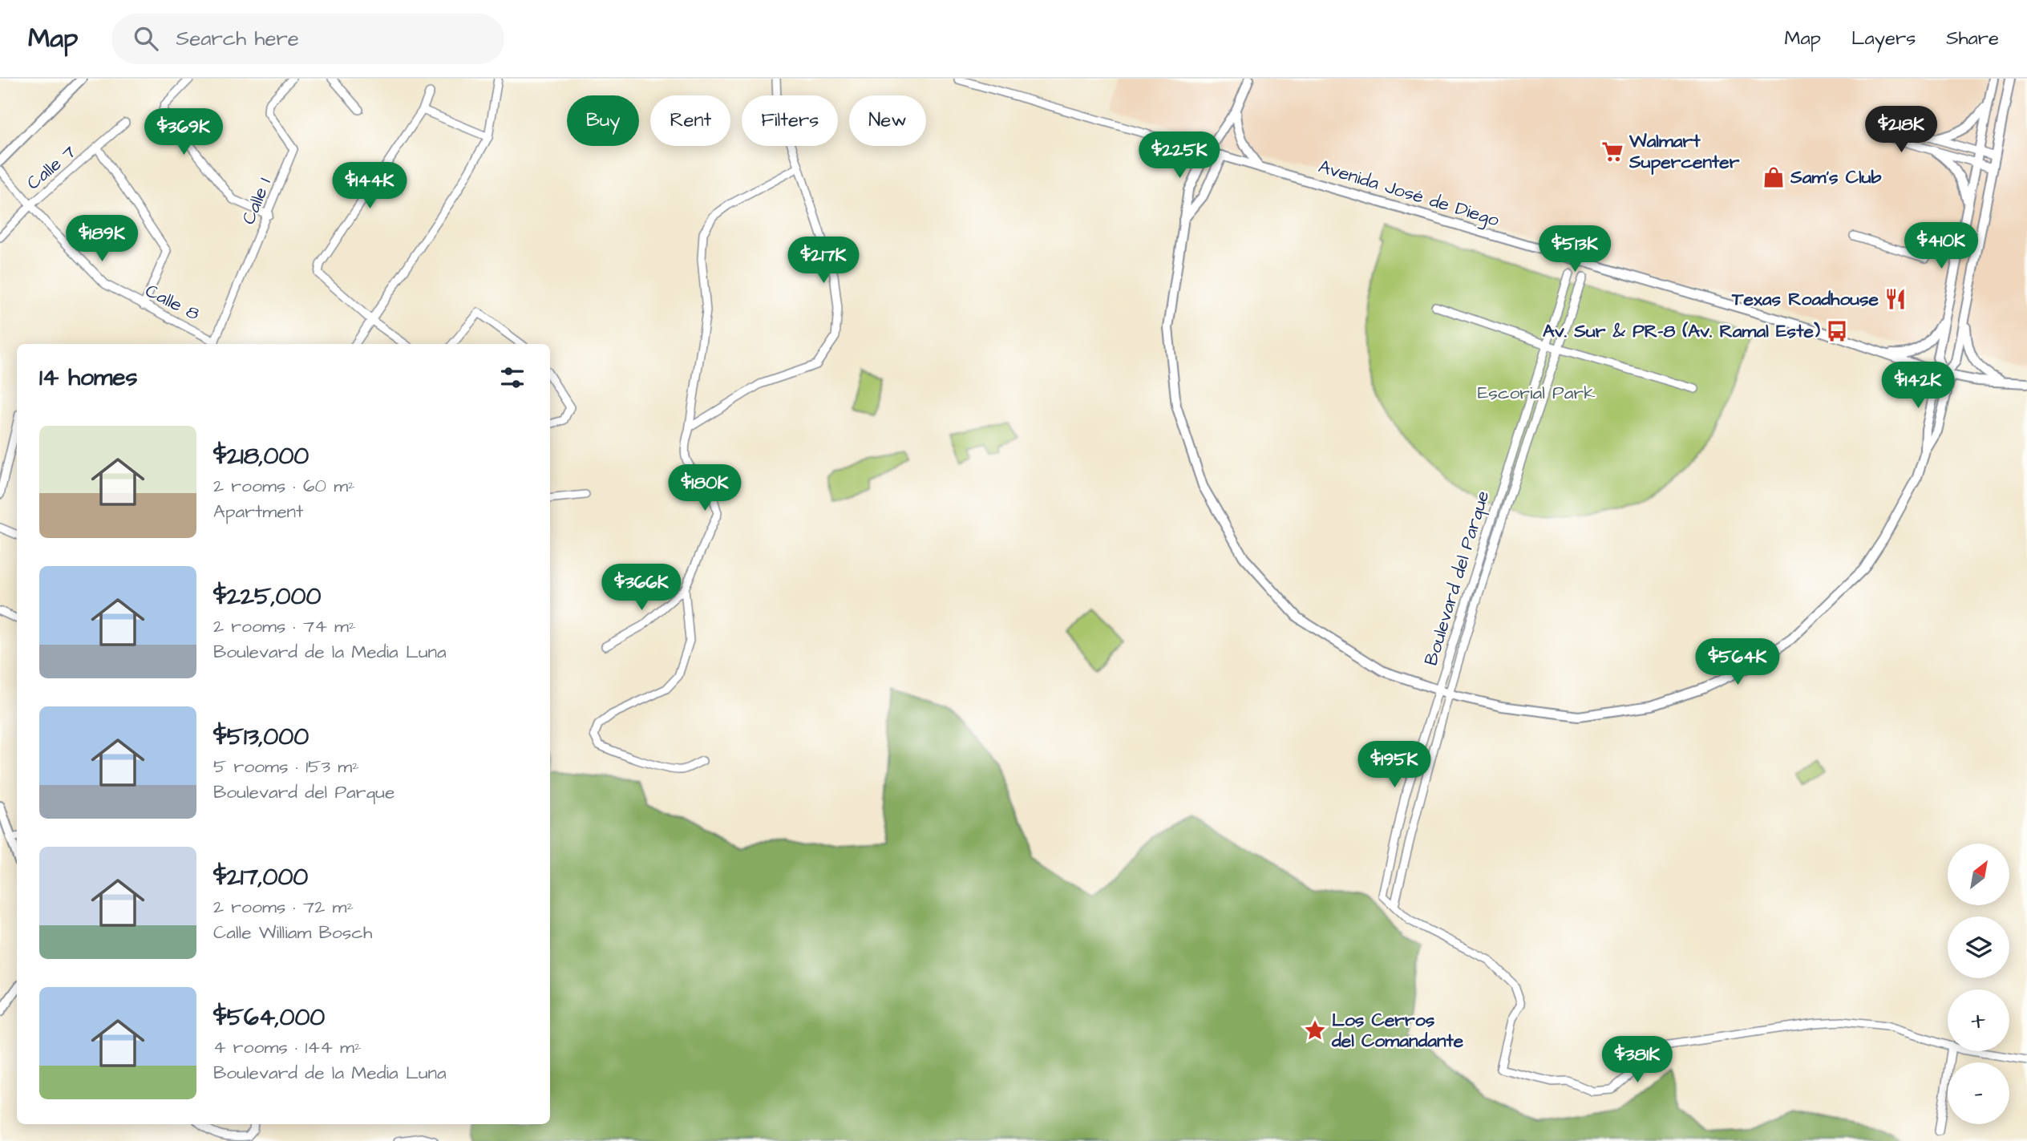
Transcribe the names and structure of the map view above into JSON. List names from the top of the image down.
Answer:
{
  "streets": {
    "street": [
      "Calle 7",
      "Avenida José de Diego",
      "Calle 1",
      "Calle 8",
      "Boulevard del Parque"
    ]
  },
  "crossings": [
    ["Calle 7", "Calle 8"],
    ["Calle 1", "Calle 8"]
  ],
  "parks": ["Escorial Park"],
  "places": {
    "supermarket": ["Walmart Supercenter"],
    "shop": ["Sam's Club"],
    "restaurant": ["Texas Roadhouse"],
    "bus stop": ["Av. Sur & PR-8 (Av. Ramal Este)"],
    "place": ["Los Cerros del Comandante"]
  },
  "north": "top right",
  "page": {
    "header": "Map",
    "search": "Search here",
    "nav": ["Map", "Layers", "Share"],
    "chip": [
      "Buy",
      "Rent",
      "Filters",
      "New"
    ],
    "price": [
      "$218K",
      "$369K",
      "$225K",
      "$144K",
      "$189K",
      "$410K",
      "$513K",
      "$217K",
      "$142K",
      "$180K",
      "$366K",
      "$564K",
      "$195K",
      "$381K"
    ],
    "heading": "14 homes",
    "list": [
      {
        "name": "$218,000",
        "note": "2 rooms · 60 m² · Apartment"
      },
      {
        "name": "$225,000",
        "note": "2 rooms · 74 m² · Boulevard de la Media Luna"
      },
      {
        "name": "$513,000",
        "note": "5 rooms · 153 m² · Boulevard del Parque"
      },
      {
        "name": "$217,000",
        "note": "2 rooms · 72 m² · Calle William Bosch"
      },
      {
        "name": "$564,000",
        "note": "4 rooms · 144 m² · Boulevard de la Media Luna"
      }
    ],
    "map_buttons": ["+", "−"]
  }
}
